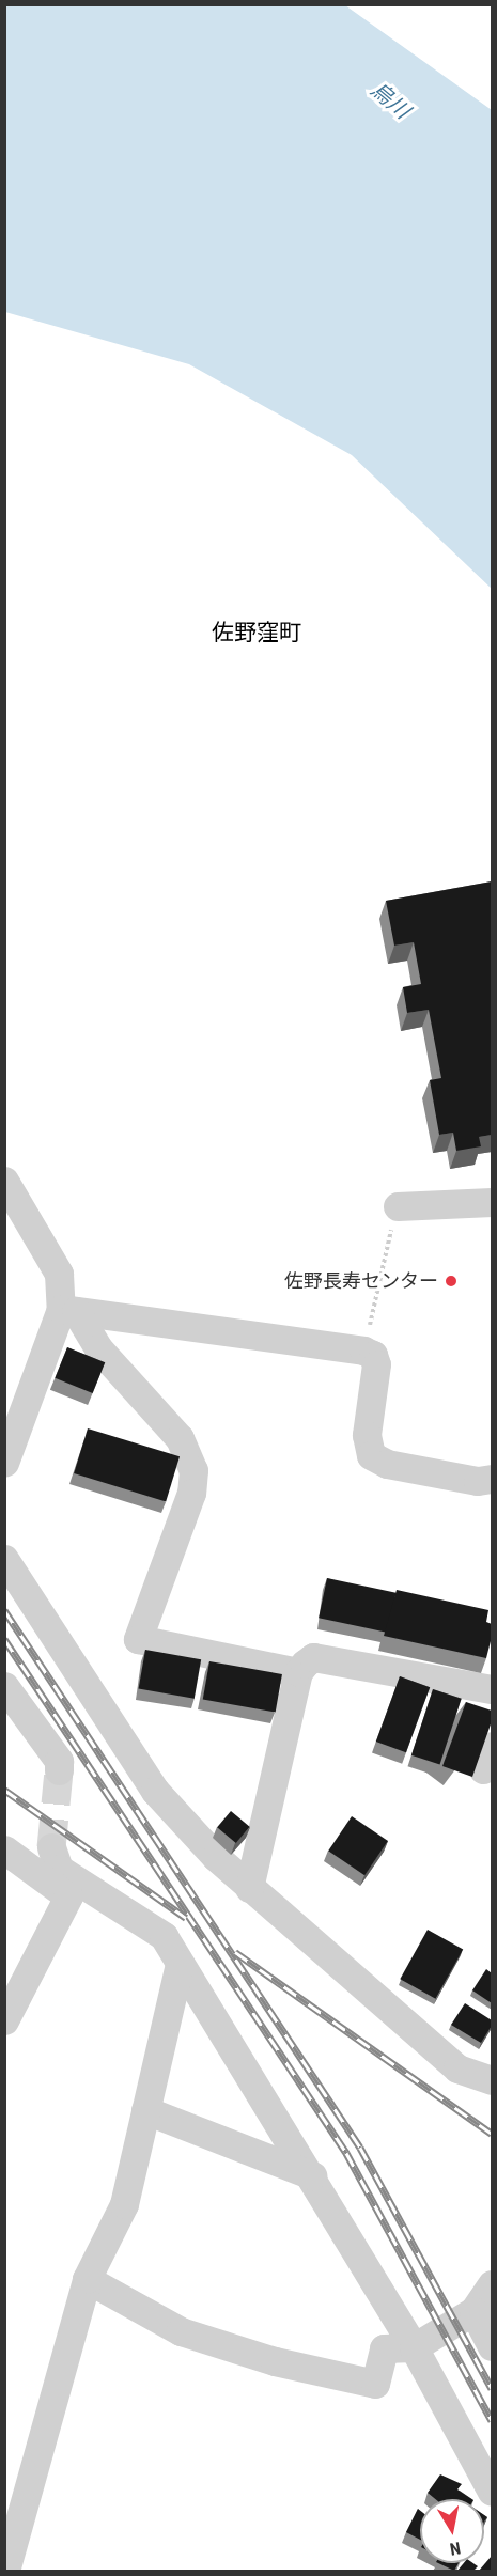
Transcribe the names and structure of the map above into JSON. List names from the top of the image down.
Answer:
{
  "districts": ["佐野窪町"],
  "water": ["烏川"],
  "places": ["佐野長寿センター"],
  "north": "bottom"
}
